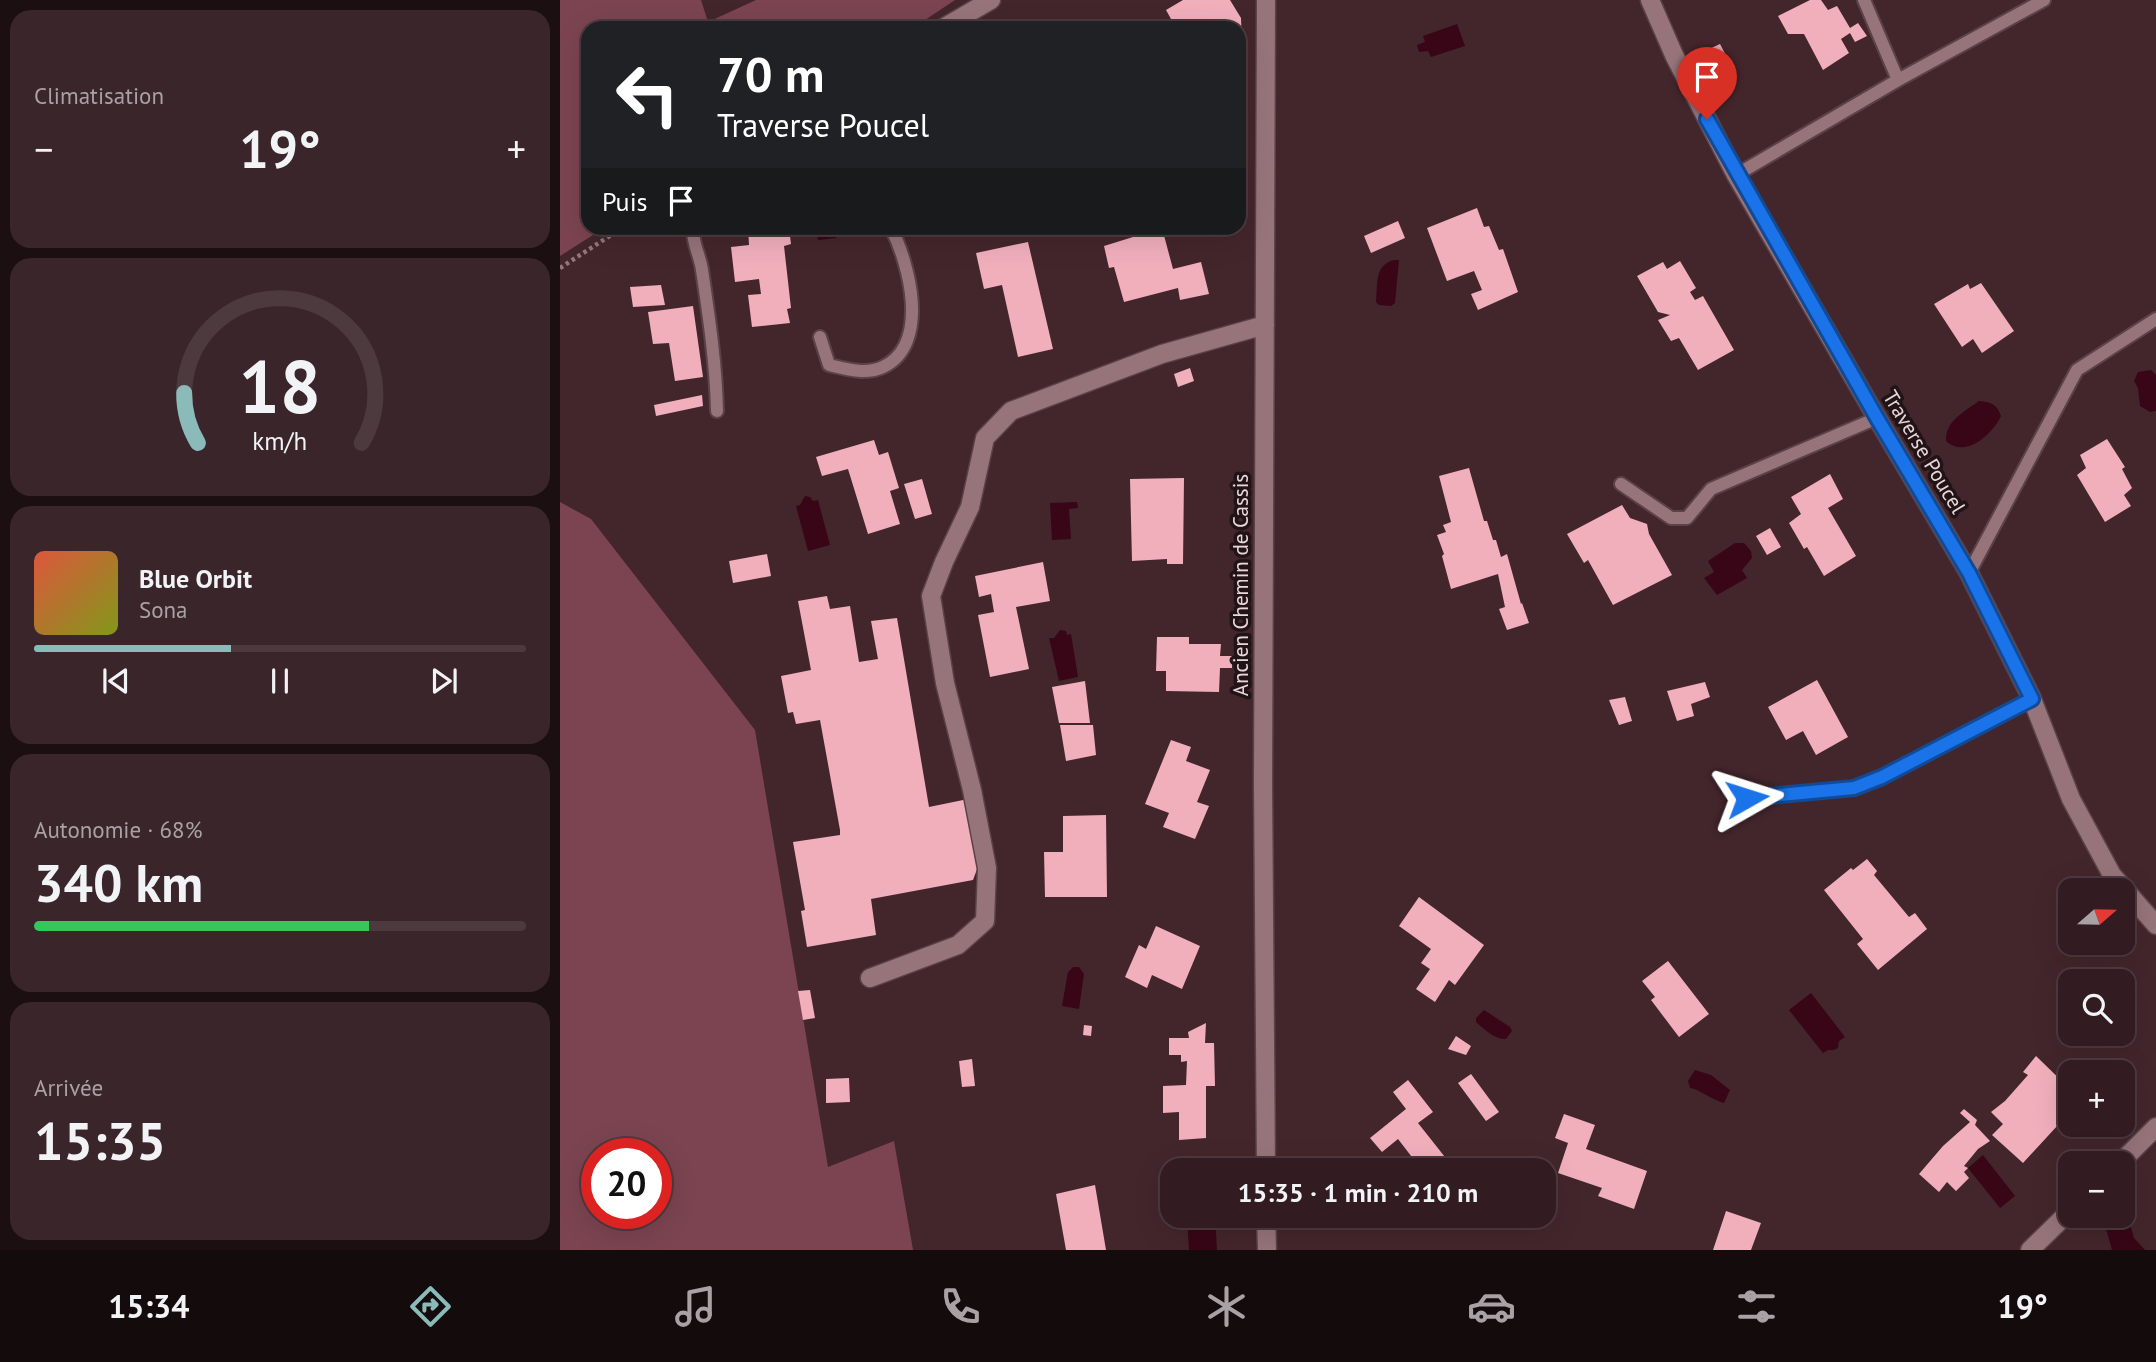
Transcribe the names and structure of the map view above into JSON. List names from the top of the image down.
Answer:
{
  "streets": {
    "street": ["Traverse Poucel", "Ancien Chemin de Cassis"]
  },
  "north": "right",
  "page": {
    "tile": [
      "Climatisation",
      ["Autonomie · 68%", "340 km"],
      ["Arrivée", "15:35"]
    ],
    "turn": ["70 m", "Traverse Poucel"],
    "heat": ["−", "19°", "+"],
    "then": "Puis",
    "song": ["Blue Orbit", "Sona"],
    "map_buttons": ["+", "−"],
    "limit": "20",
    "trip": "15:35 · 1 min · 210 m",
    "tabs": ["15:34", "19°"],
    "gauge": ["18", "km/h"]
  }
}
